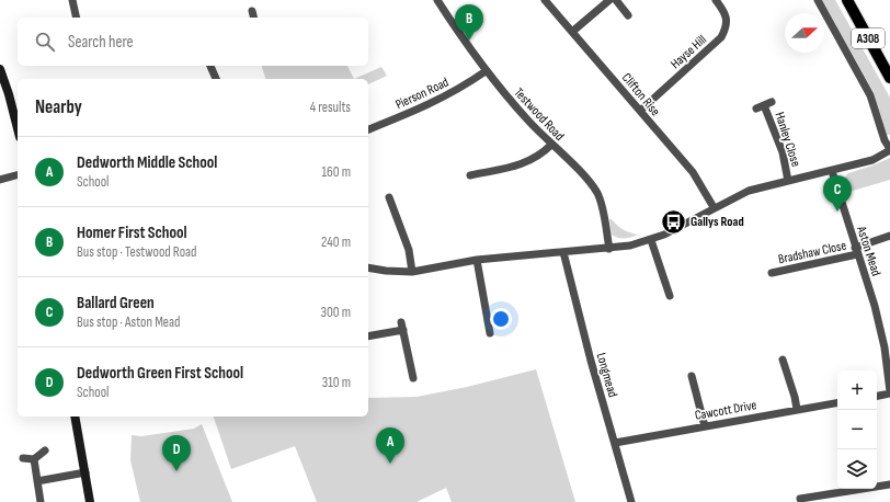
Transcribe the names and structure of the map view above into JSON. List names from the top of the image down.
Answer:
{
  "streets": {
    "main road": ["A308"],
    "street": [
      "Hayse Hill",
      "Pierson Road",
      "Clifton Rise",
      "Testwood Road",
      "Hanley Close",
      "Aston Mead",
      "Bradshaw Close",
      "Longmead",
      "Cawcott Drive"
    ]
  },
  "crossings": [
    ["Hayse Hill", "Clifton Rise"],
    ["Pierson Road", "Testwood Road"],
    ["Aston Mead", "Bradshaw Close"],
    ["Longmead", "Cawcott Drive"]
  ],
  "places": {
    "bus stop": ["Gallys Road"]
  },
  "north": "right",
  "page": {
    "pins": [
      "B",
      "C",
      "A",
      "D"
    ],
    "search": "Search here",
    "heading": ["Nearby", "4 results"],
    "list": [
      {
        "mark": "A",
        "name": "Dedworth Middle School",
        "note": "School",
        "value": "160 m"
      },
      {
        "mark": "B",
        "name": "Homer First School",
        "note": "Bus stop · Testwood Road",
        "value": "240 m"
      },
      {
        "mark": "C",
        "name": "Ballard Green",
        "note": "Bus stop · Aston Mead",
        "value": "300 m"
      },
      {
        "mark": "D",
        "name": "Dedworth Green First School",
        "note": "School",
        "value": "310 m"
      }
    ],
    "map_buttons": ["+", "−"]
  }
}
